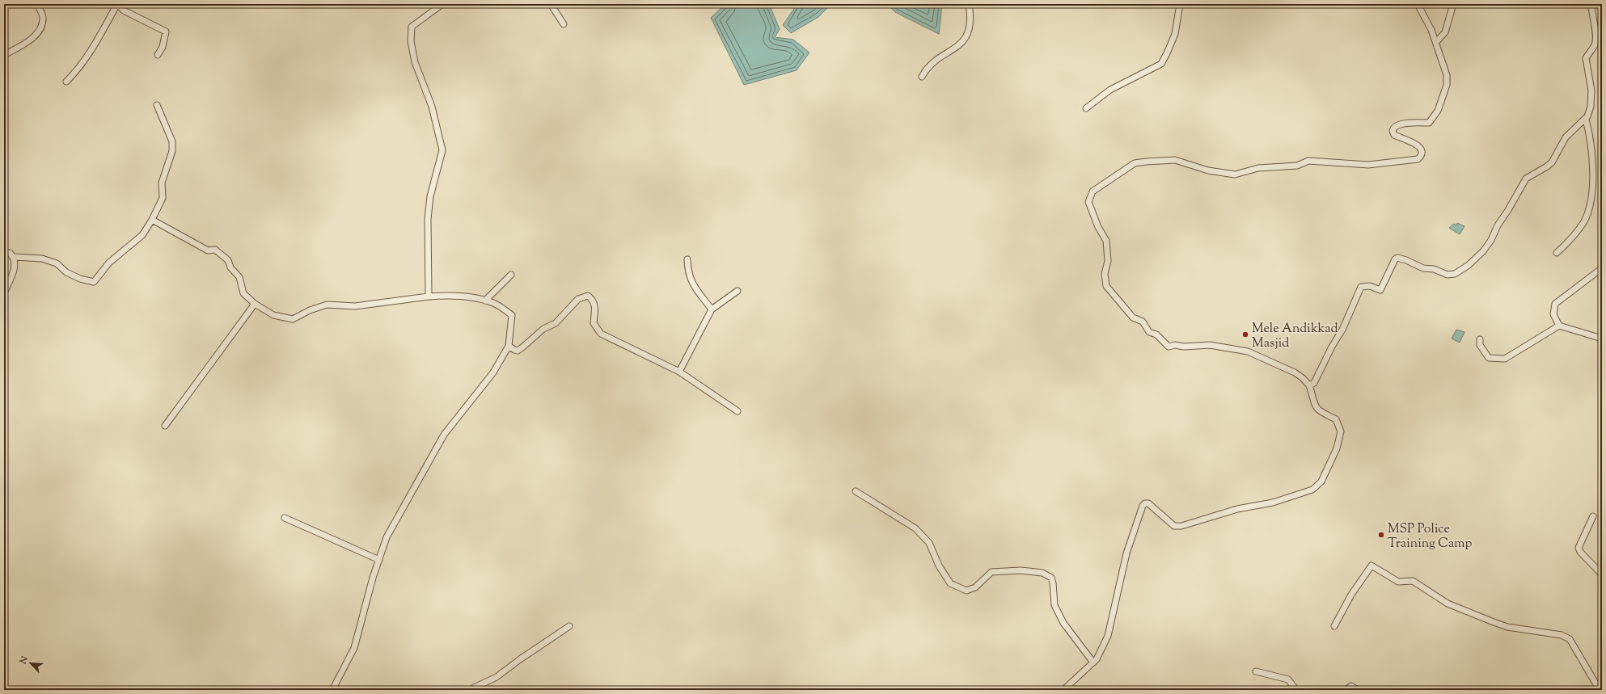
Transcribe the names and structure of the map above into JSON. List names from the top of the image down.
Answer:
{
  "places": ["Mele Andikkad Masjid", "MSP Police Training Camp"],
  "north": "top left"
}
